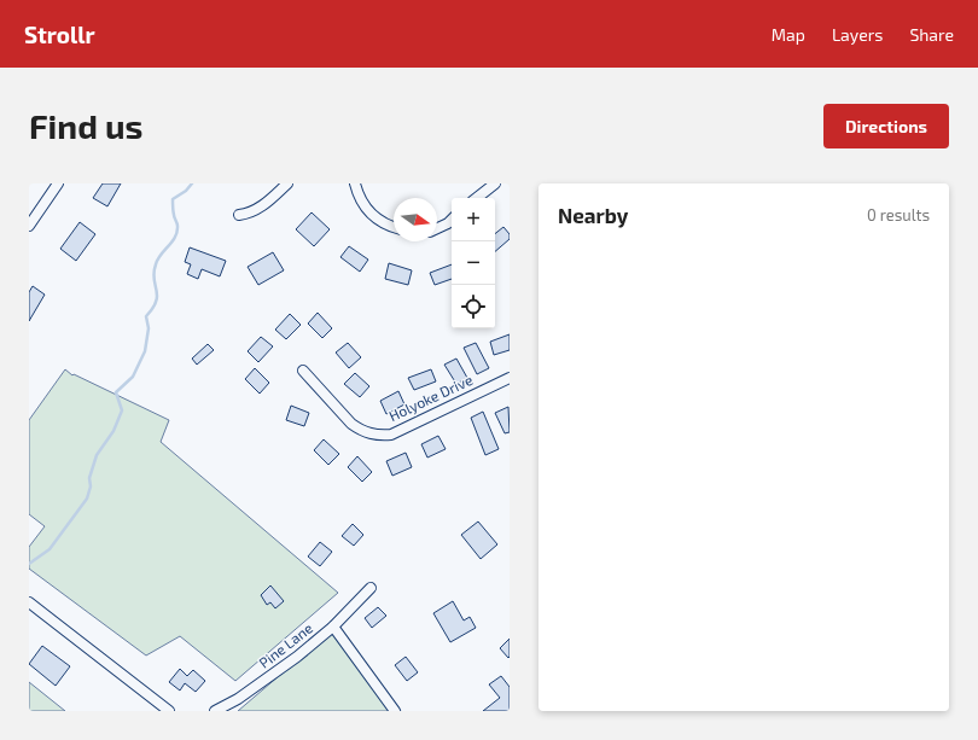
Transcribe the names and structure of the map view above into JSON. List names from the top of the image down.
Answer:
{
  "streets": {
    "street": ["Holyoke Drive", "Pine Lane"]
  },
  "north": "right",
  "page": {
    "header": "Strollr",
    "nav": ["Map", "Layers", "Share"],
    "buttons": "Directions",
    "title": "Find us",
    "heading": ["Nearby", "0 results"],
    "map_buttons": ["+", "−"]
  }
}
